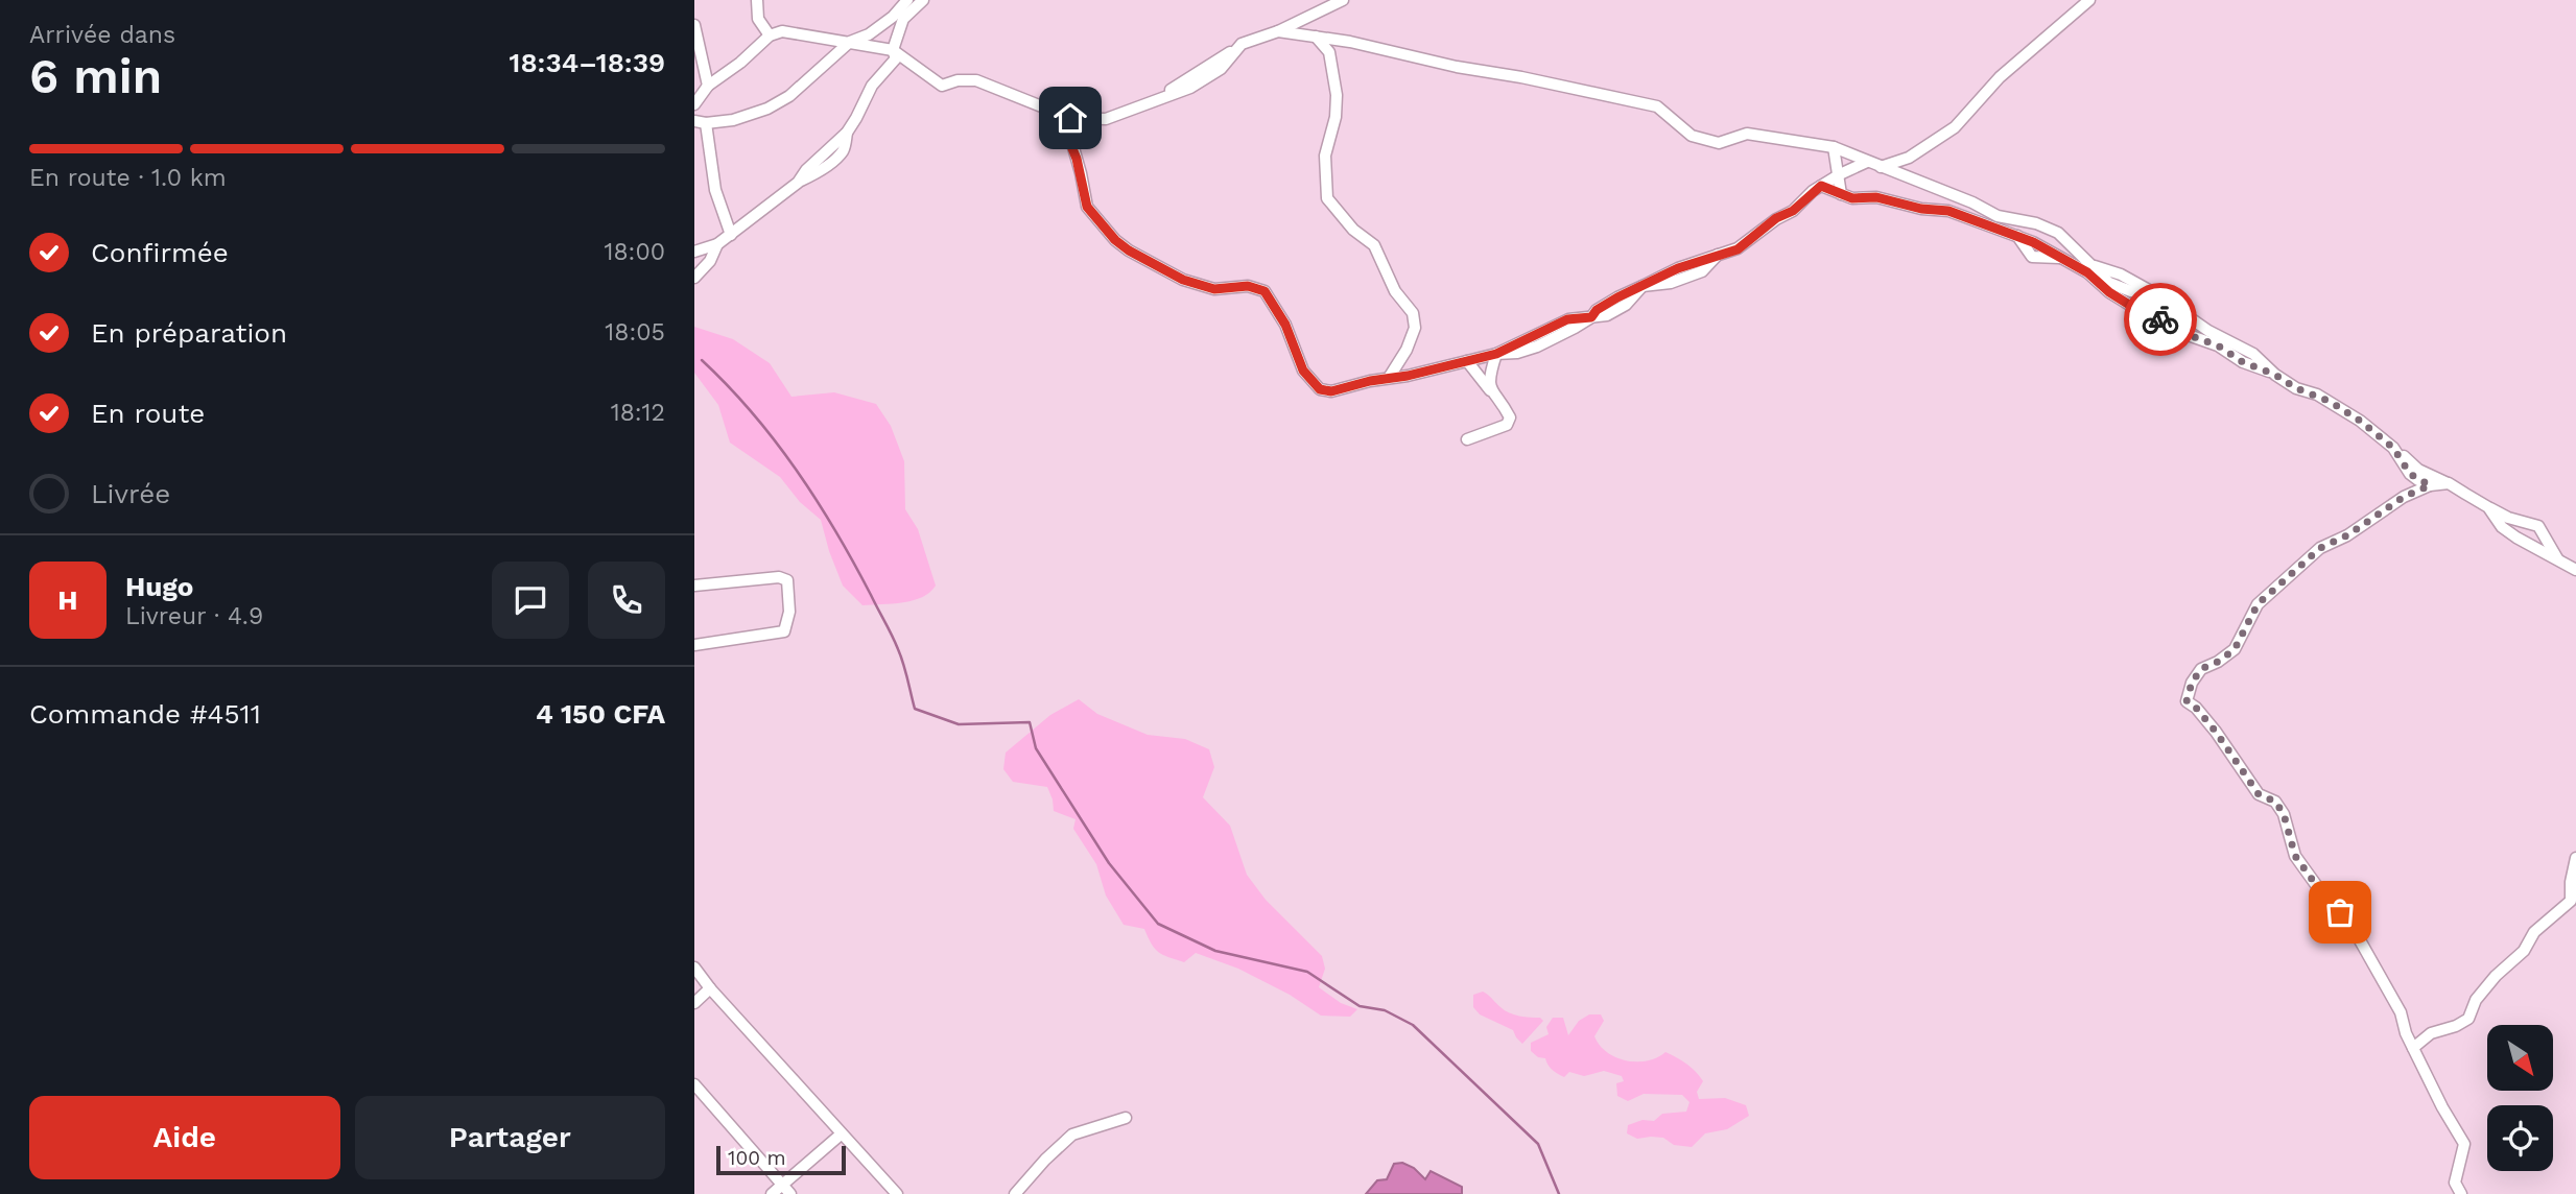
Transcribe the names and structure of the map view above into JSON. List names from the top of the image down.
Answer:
{
  "scale_bar": "100 m",
  "north": "bottom right",
  "page": {
    "heading": ["6 min", "Arrivée dans", "18:34–18:39"],
    "panel": [
      "Hugo",
      "Livreur · 4.9",
      "Commande #4511",
      "4 150 CFA"
    ],
    "bar": "En route · 1.0 km",
    "list": [
      ["Confirmée", "18:00"],
      ["En préparation", "18:05"],
      ["En route", "18:12"],
      "Livrée"
    ],
    "round": "H",
    "buttons": ["Aide", "Partager"],
    "scale": "100 m"
  }
}
